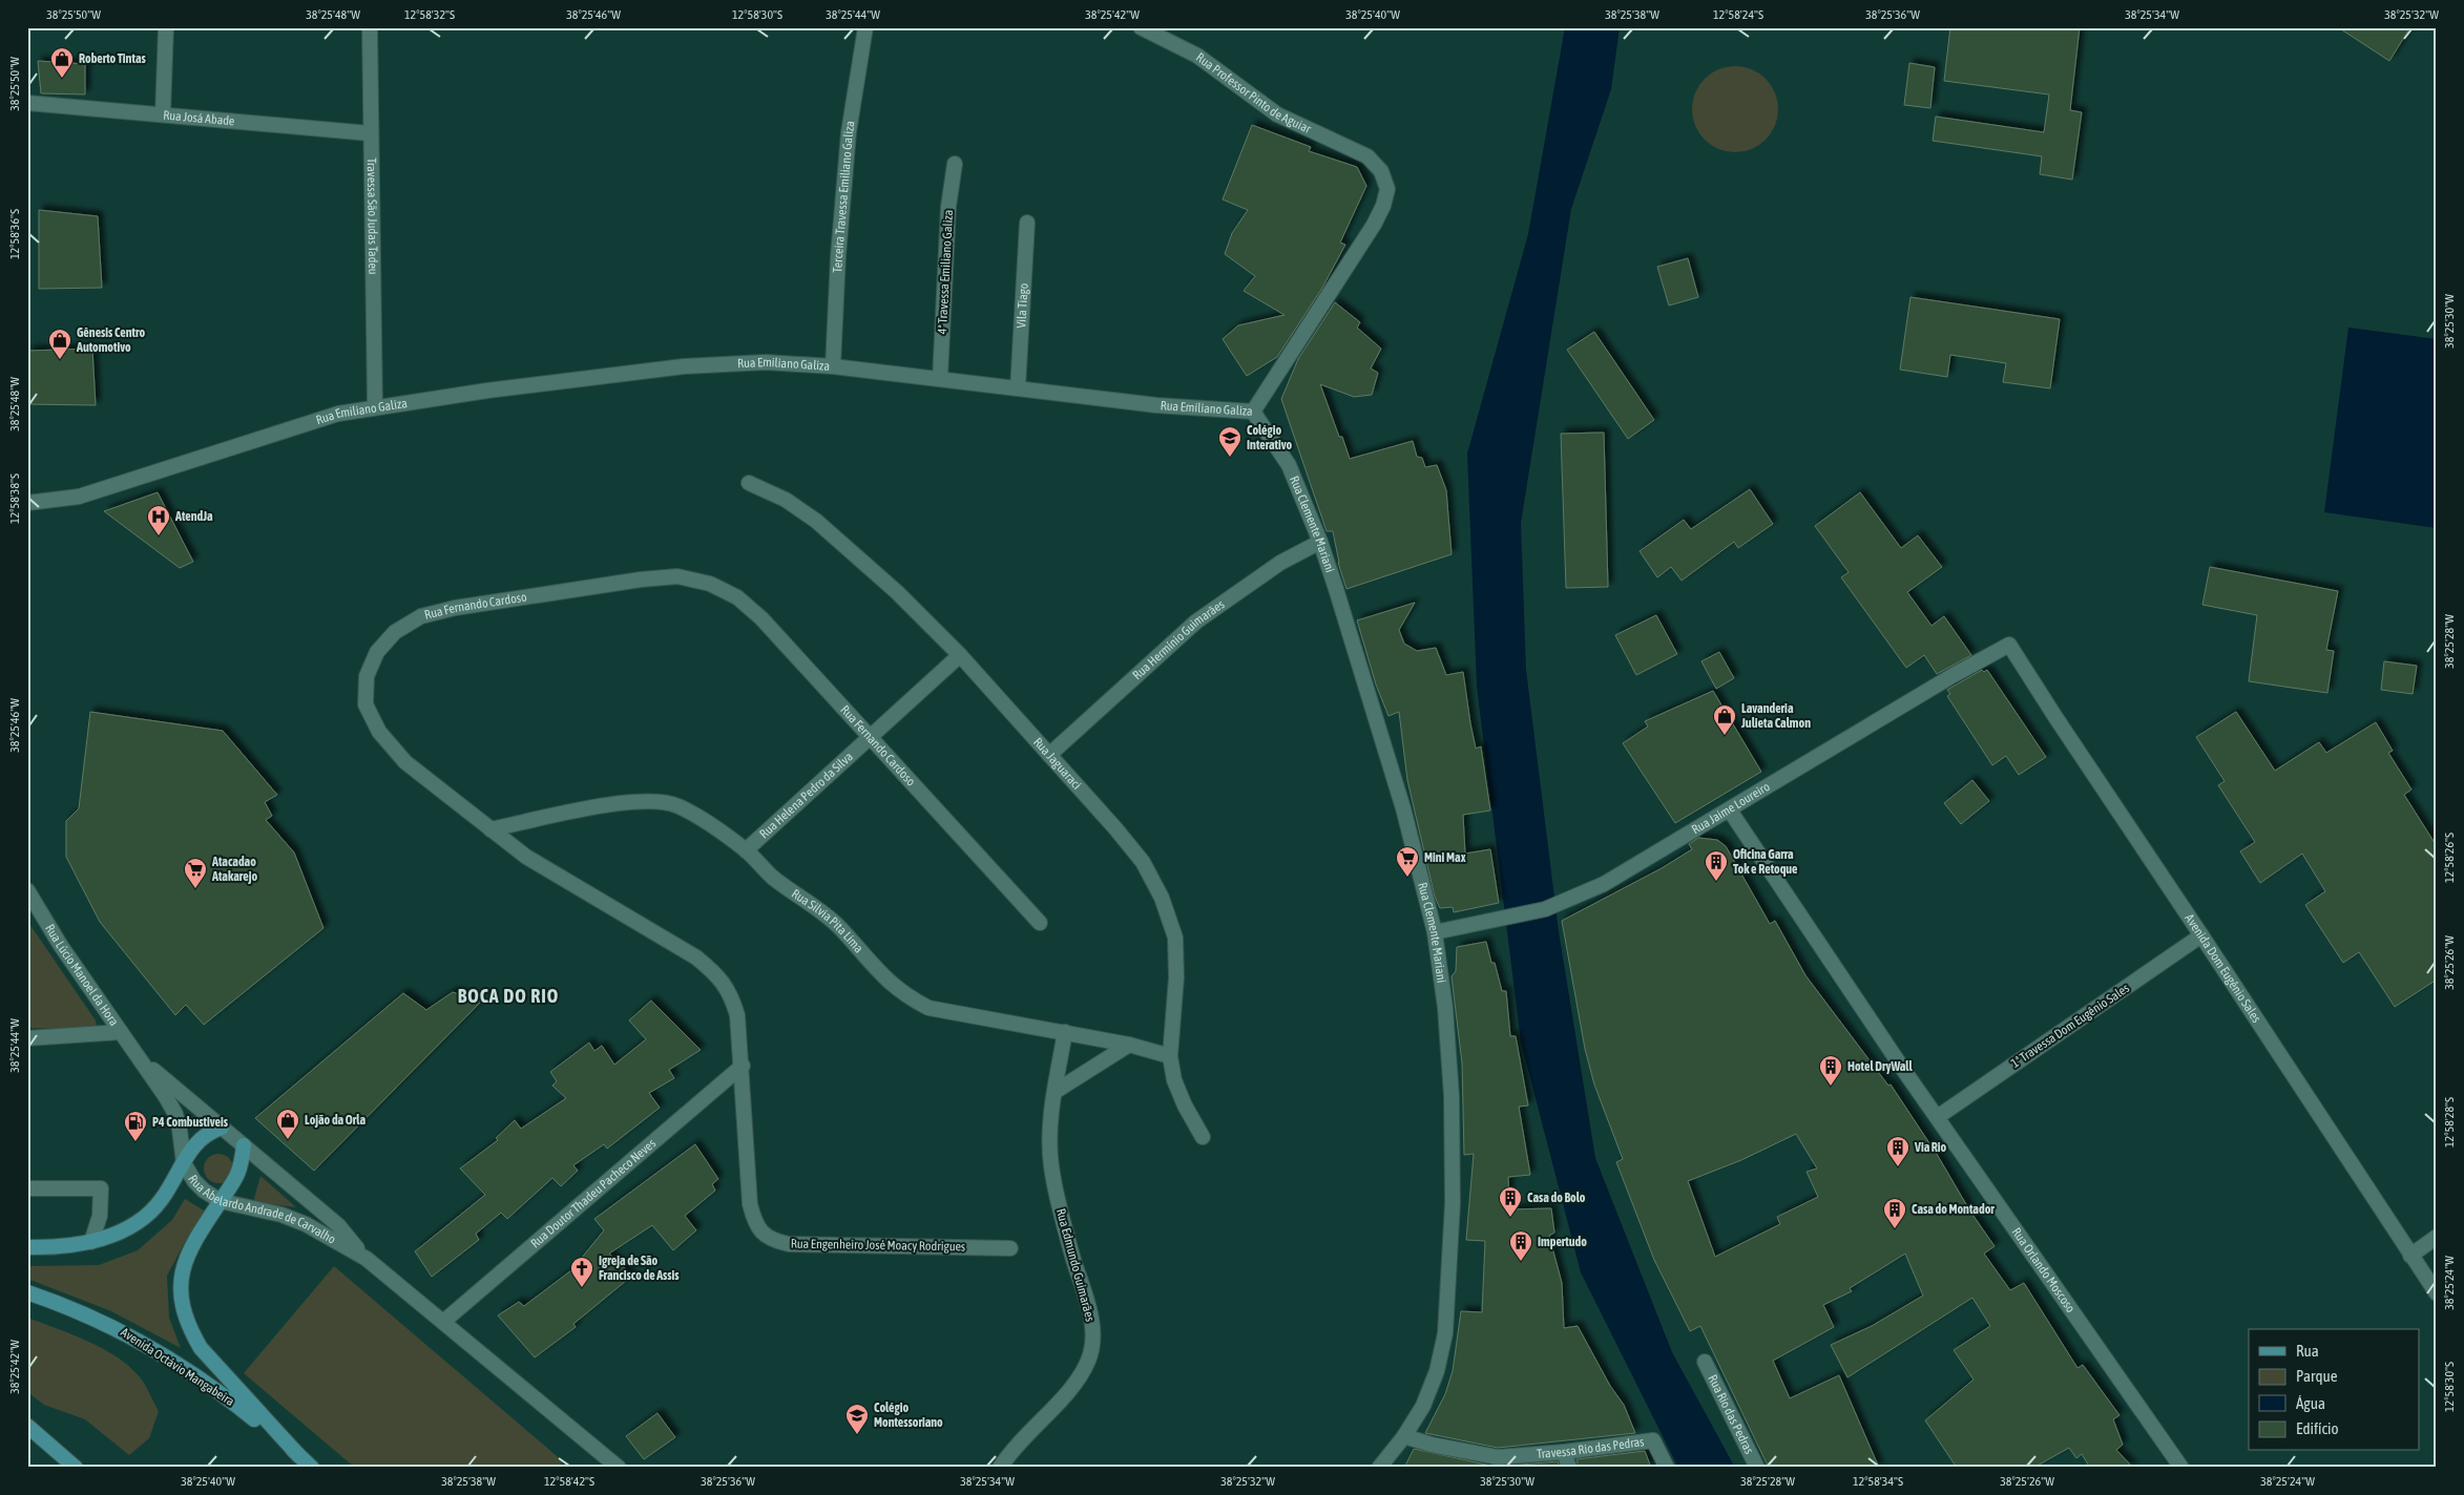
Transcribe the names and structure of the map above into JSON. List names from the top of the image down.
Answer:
{
  "streets": {
    "main road": ["Avenida Octávio Mangabeira"],
    "street": [
      "Rua Professor Pinto de Aguiar",
      "Rua Josá Abade",
      "Terceira Travessa Emiliano Galiza",
      "Travessa São Judas Tadeu",
      "4ª Travessa Emiliano Galiza",
      "Vila Tiago",
      "Rua Emiliano Galiza",
      "Rua Clemente Mariani",
      "Rua Fernando Cardoso",
      "Rua Hermínio Guimarães",
      "Rua Jaguaraci",
      "Rua Helena Pedro da Silva",
      "Rua Jaime Loureiro",
      "Rua Silvia Pita Lima",
      "Avenida Dom Eugênio Sales",
      "Rua Lúcio Manoel da Hora",
      "1ª Travessa Dom Eugênio Sales",
      "Rua Doutor Thadeu Pacheco Neves",
      "Rua Abelardo Andrade de Carvalho",
      "Rua Engenheiro José Moacy Rodrigues",
      "Rua Edmundo Guimarães",
      "Rua Orlando Moscoso",
      "Rua Rio das Pedras",
      "Travessa Rio das Pedras"
    ]
  },
  "crossings": [
    ["Rua Professor Pinto de Aguiar", "Rua Emiliano Galiza"],
    ["Rua Josá Abade", "Travessa São Judas Tadeu"],
    ["Terceira Travessa Emiliano Galiza", "Rua Emiliano Galiza"],
    ["Travessa São Judas Tadeu", "Rua Emiliano Galiza"],
    ["4ª Travessa Emiliano Galiza", "Rua Emiliano Galiza"],
    ["Vila Tiago", "Rua Emiliano Galiza"],
    ["Rua Emiliano Galiza", "Rua Clemente Mariani"],
    ["Rua Clemente Mariani", "Rua Hermínio Guimarães"],
    ["Rua Clemente Mariani", "Rua Jaime Loureiro"],
    ["Rua Clemente Mariani", "Travessa Rio das Pedras"],
    ["Rua Fernando Cardoso", "Rua Helena Pedro da Silva"],
    ["Rua Fernando Cardoso", "Rua Silvia Pita Lima"],
    ["Rua Fernando Cardoso", "Rua Doutor Thadeu Pacheco Neves"],
    ["Rua Fernando Cardoso", "Rua Engenheiro José Moacy Rodrigues"],
    ["Rua Hermínio Guimarães", "Rua Jaguaraci"],
    ["Rua Jaguaraci", "Rua Helena Pedro da Silva"],
    ["Rua Jaguaraci", "Rua Silvia Pita Lima"],
    ["Rua Helena Pedro da Silva", "Rua Silvia Pita Lima"],
    ["Rua Jaime Loureiro", "Avenida Dom Eugênio Sales"],
    ["Rua Jaime Loureiro", "Rua Orlando Moscoso"],
    ["Rua Silvia Pita Lima", "Rua Edmundo Guimarães"],
    ["Avenida Dom Eugênio Sales", "1ª Travessa Dom Eugênio Sales"],
    ["Rua Lúcio Manoel da Hora", "Rua Abelardo Andrade de Carvalho"],
    ["1ª Travessa Dom Eugênio Sales", "Rua Orlando Moscoso"],
    ["Rua Doutor Thadeu Pacheco Neves", "Rua Abelardo Andrade de Carvalho"],
    ["Rua Doutor Thadeu Pacheco Neves", "Rua Engenheiro José Moacy Rodrigues"]
  ],
  "districts": ["BOCA DO RIO"],
  "places": {
    "shop": [
      "Roberto Tintas",
      "Gênesis Centro Automotivo",
      "Lavanderia Julieta Calmon",
      "Lojão da Orla"
    ],
    "school or university": ["Colégio Interativo", "Colégio Montessoriano"],
    "hospital": ["AtendJa"],
    "supermarket": ["Mini Max", "Atacadao Atakarejo"],
    "building": [
      "Oficina Garra Tok e Retoque",
      "Hotel DryWall",
      "Via Rio",
      "Casa do Bolo",
      "Casa do Montador",
      "Impertudo"
    ],
    "fuel station": ["P4 Combustiveis"],
    "church": ["Igreja de São Francisco de Assis"]
  },
  "legend": [
    "Rua",
    "Parque",
    "Água",
    "Edifício"
  ],
  "coordinates": [
    "38°25'50\"W",
    "38°25'48\"W",
    "12°58'32\"S",
    "38°25'46\"W",
    "12°58'30\"S",
    "38°25'44\"W",
    "38°25'42\"W",
    "38°25'40\"W",
    "38°25'38\"W",
    "12°58'24\"S",
    "38°25'36\"W",
    "38°25'34\"W",
    "38°25'32\"W",
    "12°58'36\"S",
    "38°25'30\"W",
    "12°58'38\"S",
    "38°25'28\"W",
    "12°58'26\"S",
    "38°25'26\"W",
    "12°58'28\"S",
    "38°25'24\"W",
    "12°58'42\"S",
    "12°58'34\"S"
  ]
}
